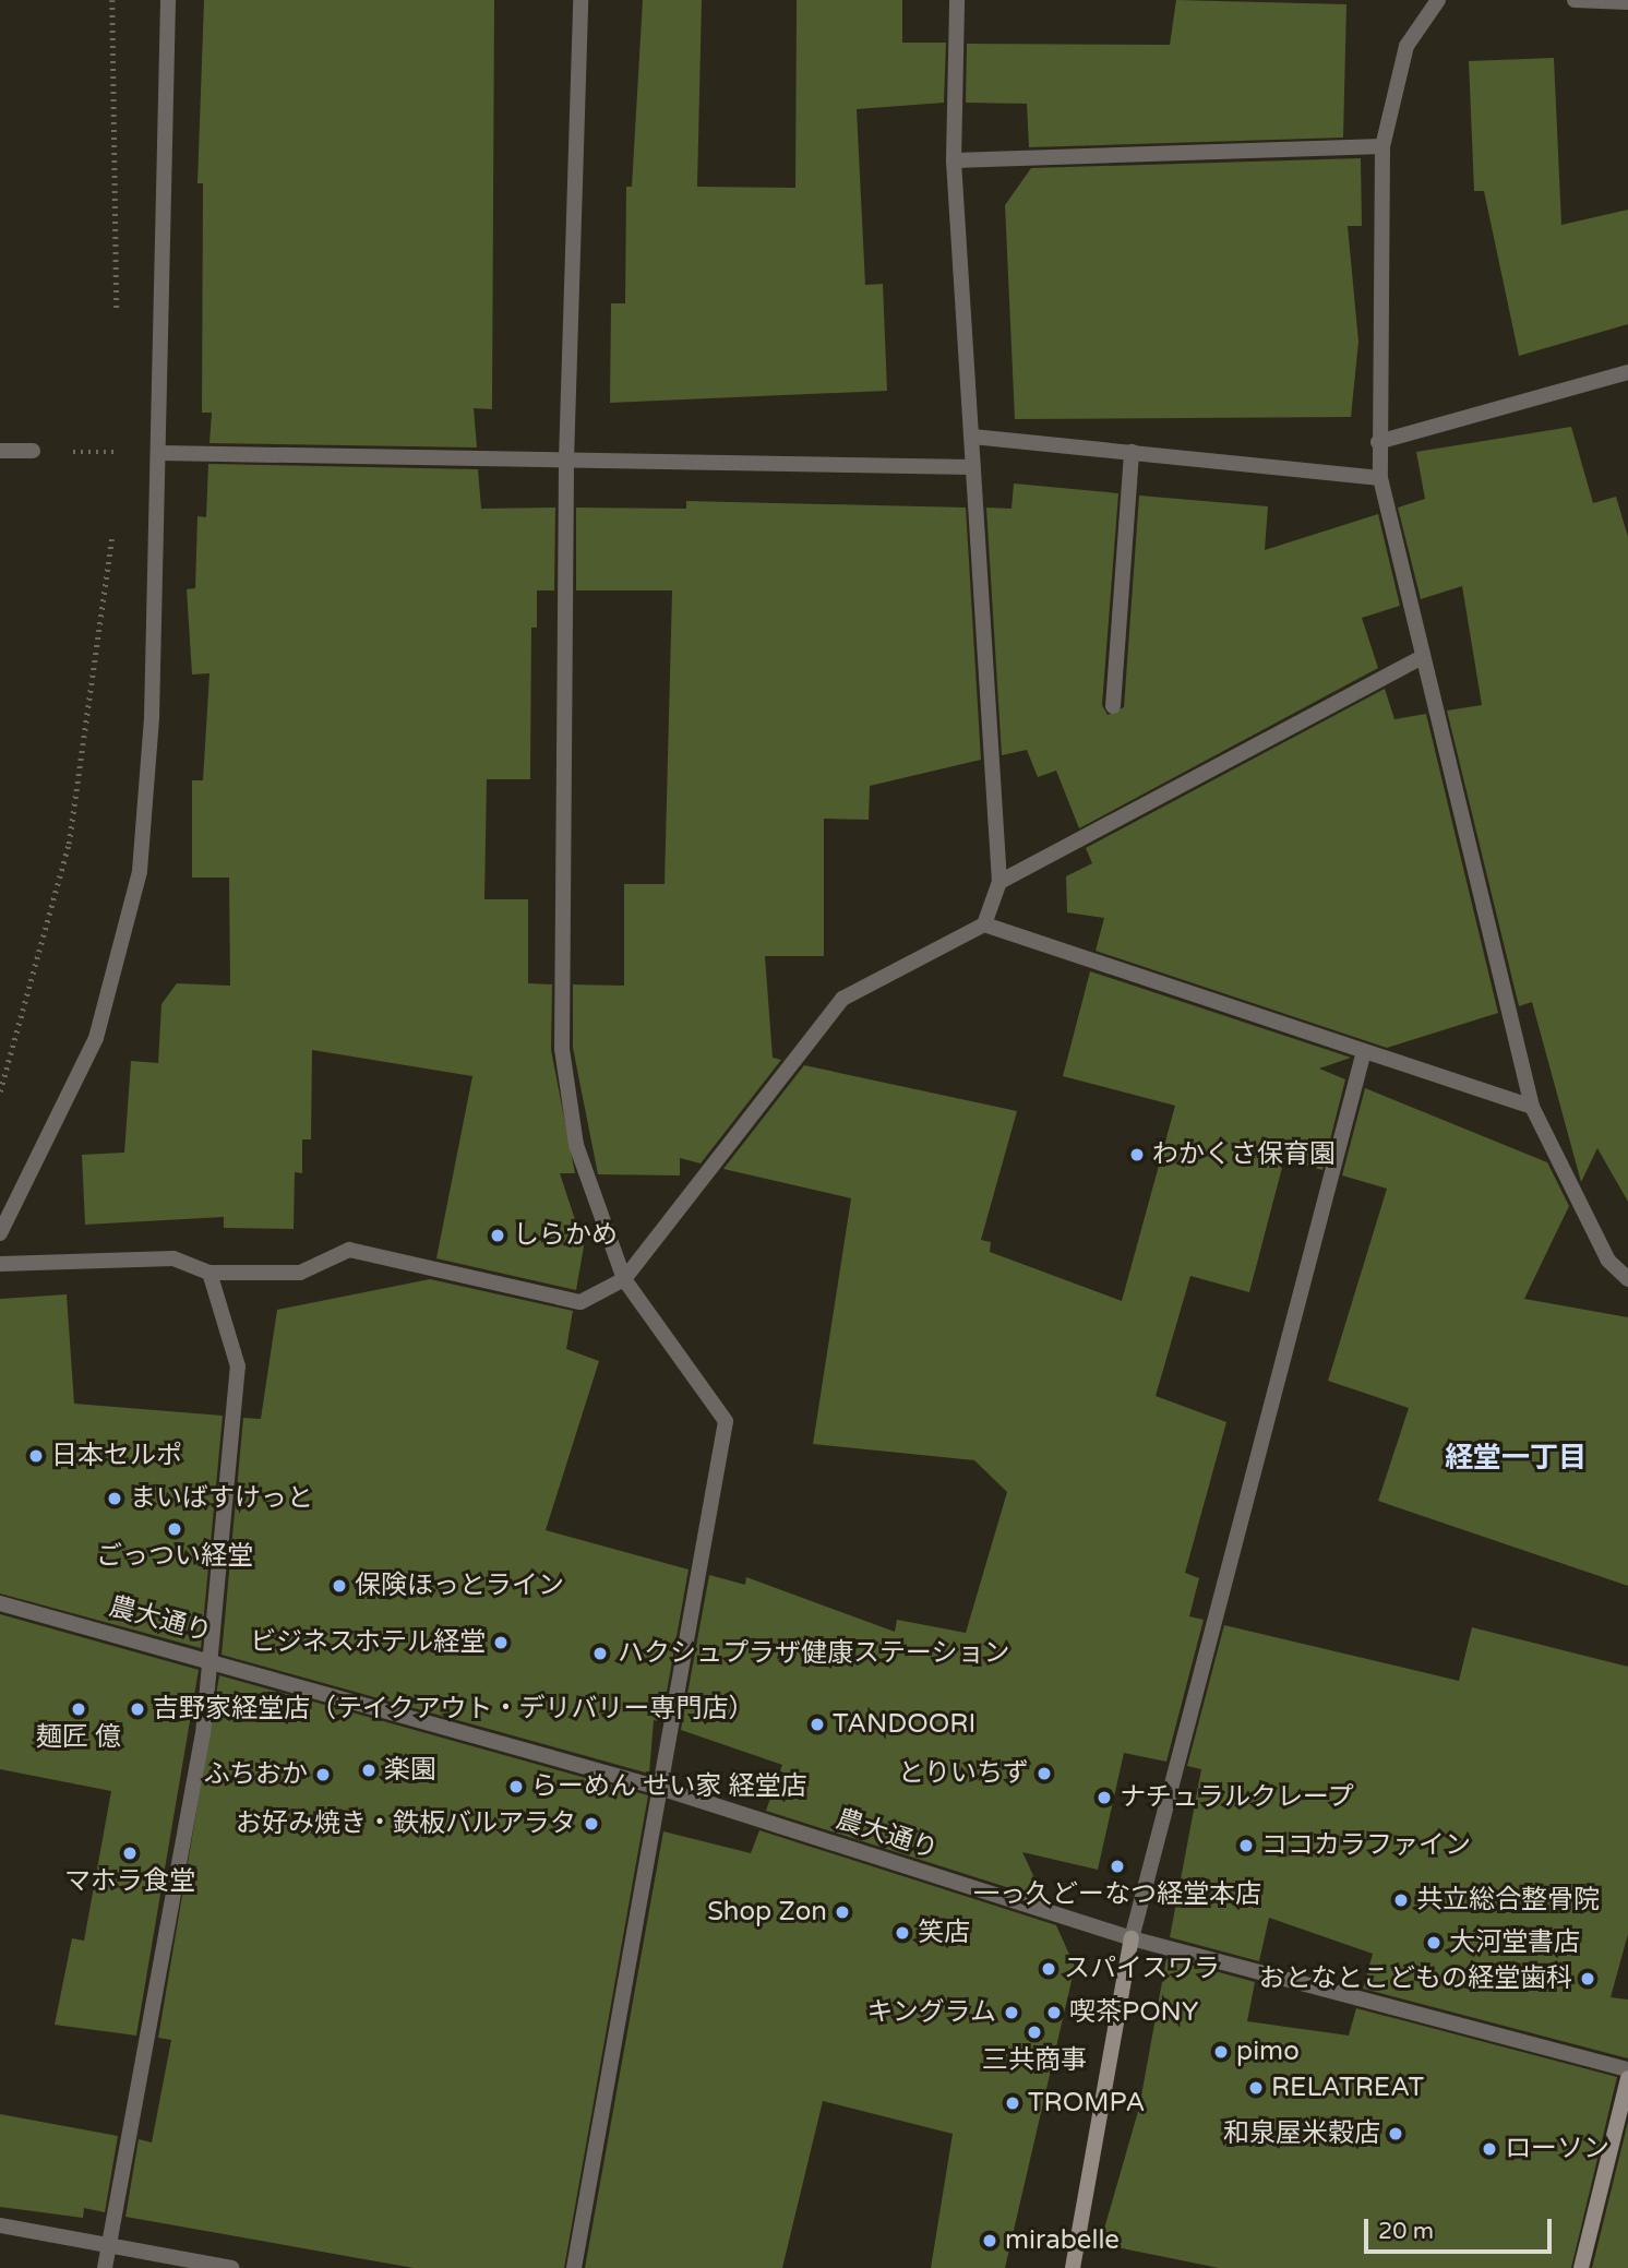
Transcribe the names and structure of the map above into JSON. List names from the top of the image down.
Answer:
{
  "streets": {
    "street": ["農大通り"]
  },
  "districts": ["経堂一丁目"],
  "places": [
    "わかくさ保育園",
    "しらかめ",
    "日本セルポ",
    "まいばすけっと",
    "ごっつい経堂",
    "保険ほっとライン",
    "ビジネスホテル経堂",
    "ハクシュプラザ健康ステーション",
    "麺匠 億",
    "吉野家経堂店（テイクアウト・デリバリー専門店）",
    "TANDOORI",
    "楽園",
    "とりいちず",
    "ふちおか",
    "らーめん せい家 経堂店",
    "ナチュラルクレープ",
    "お好み焼き・鉄板バルアラタ",
    "ココカラファイン",
    "マホラ食堂",
    "一っ久どーなつ経堂本店",
    "共立総合整骨院",
    "Shop Zon",
    "笑店",
    "大河堂書店",
    "スパイスワラ",
    "おとなとこどもの経堂歯科",
    "キングラム",
    "喫茶PONY",
    "三共商事",
    "pimo",
    "RELATREAT",
    "TROMPA",
    "和泉屋米穀店",
    "ローソン",
    "mirabelle"
  ],
  "scale_bar": "20 m"
}
